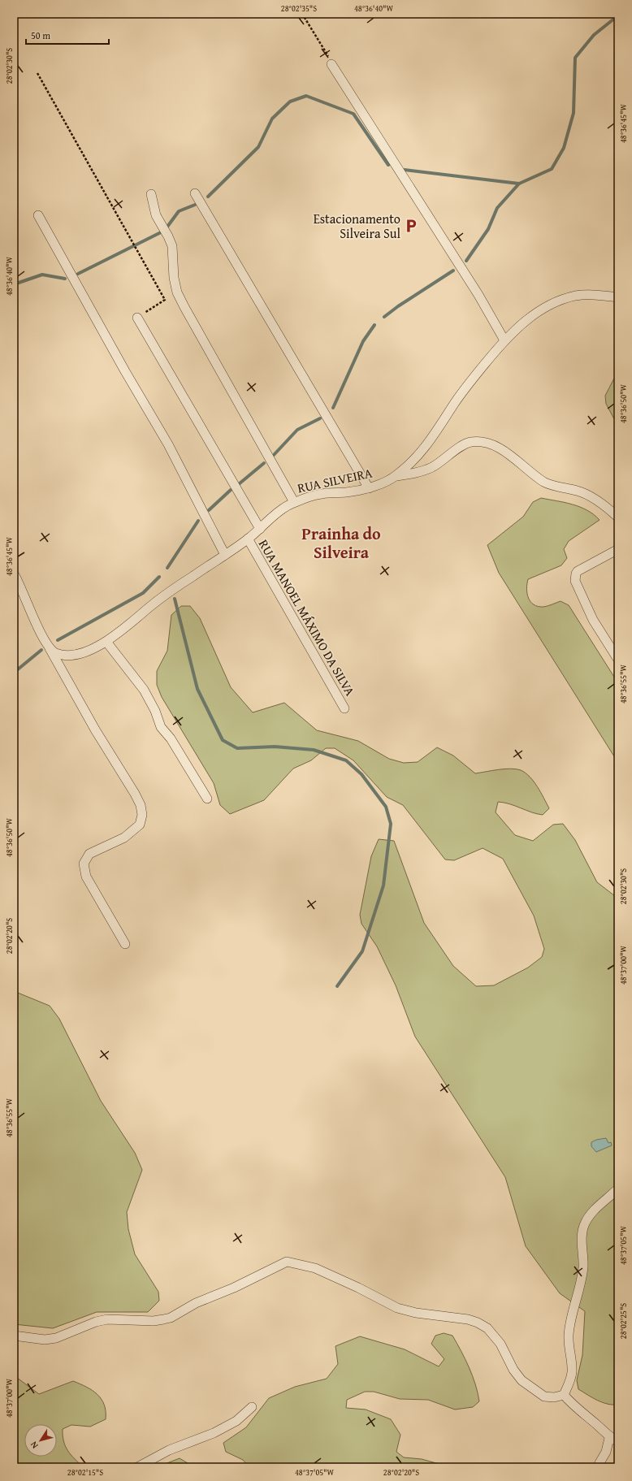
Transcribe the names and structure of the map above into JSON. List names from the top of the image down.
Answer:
{
  "streets": {
    "street": ["RUA SILVEIRA", "RUA MANOEL MÁXIMO DA SILVA"]
  },
  "crossings": [
    ["RUA SILVEIRA", "RUA MANOEL MÁXIMO DA SILVA"]
  ],
  "districts": ["Prainha do Silveira"],
  "places": {
    "parking": ["Estacionamento Silveira Sul"]
  },
  "scale_bar": "50 m",
  "north": "bottom left",
  "coordinates": [
    "28°02'35\"S",
    "48°36'40\"W",
    "28°02'30\"S",
    "48°36'45\"W",
    "48°36'50\"W",
    "48°36'55\"W",
    "28°02'20\"S",
    "48°37'00\"W",
    "48°37'05\"W",
    "28°02'25\"S",
    "28°02'15\"S"
  ]
}
